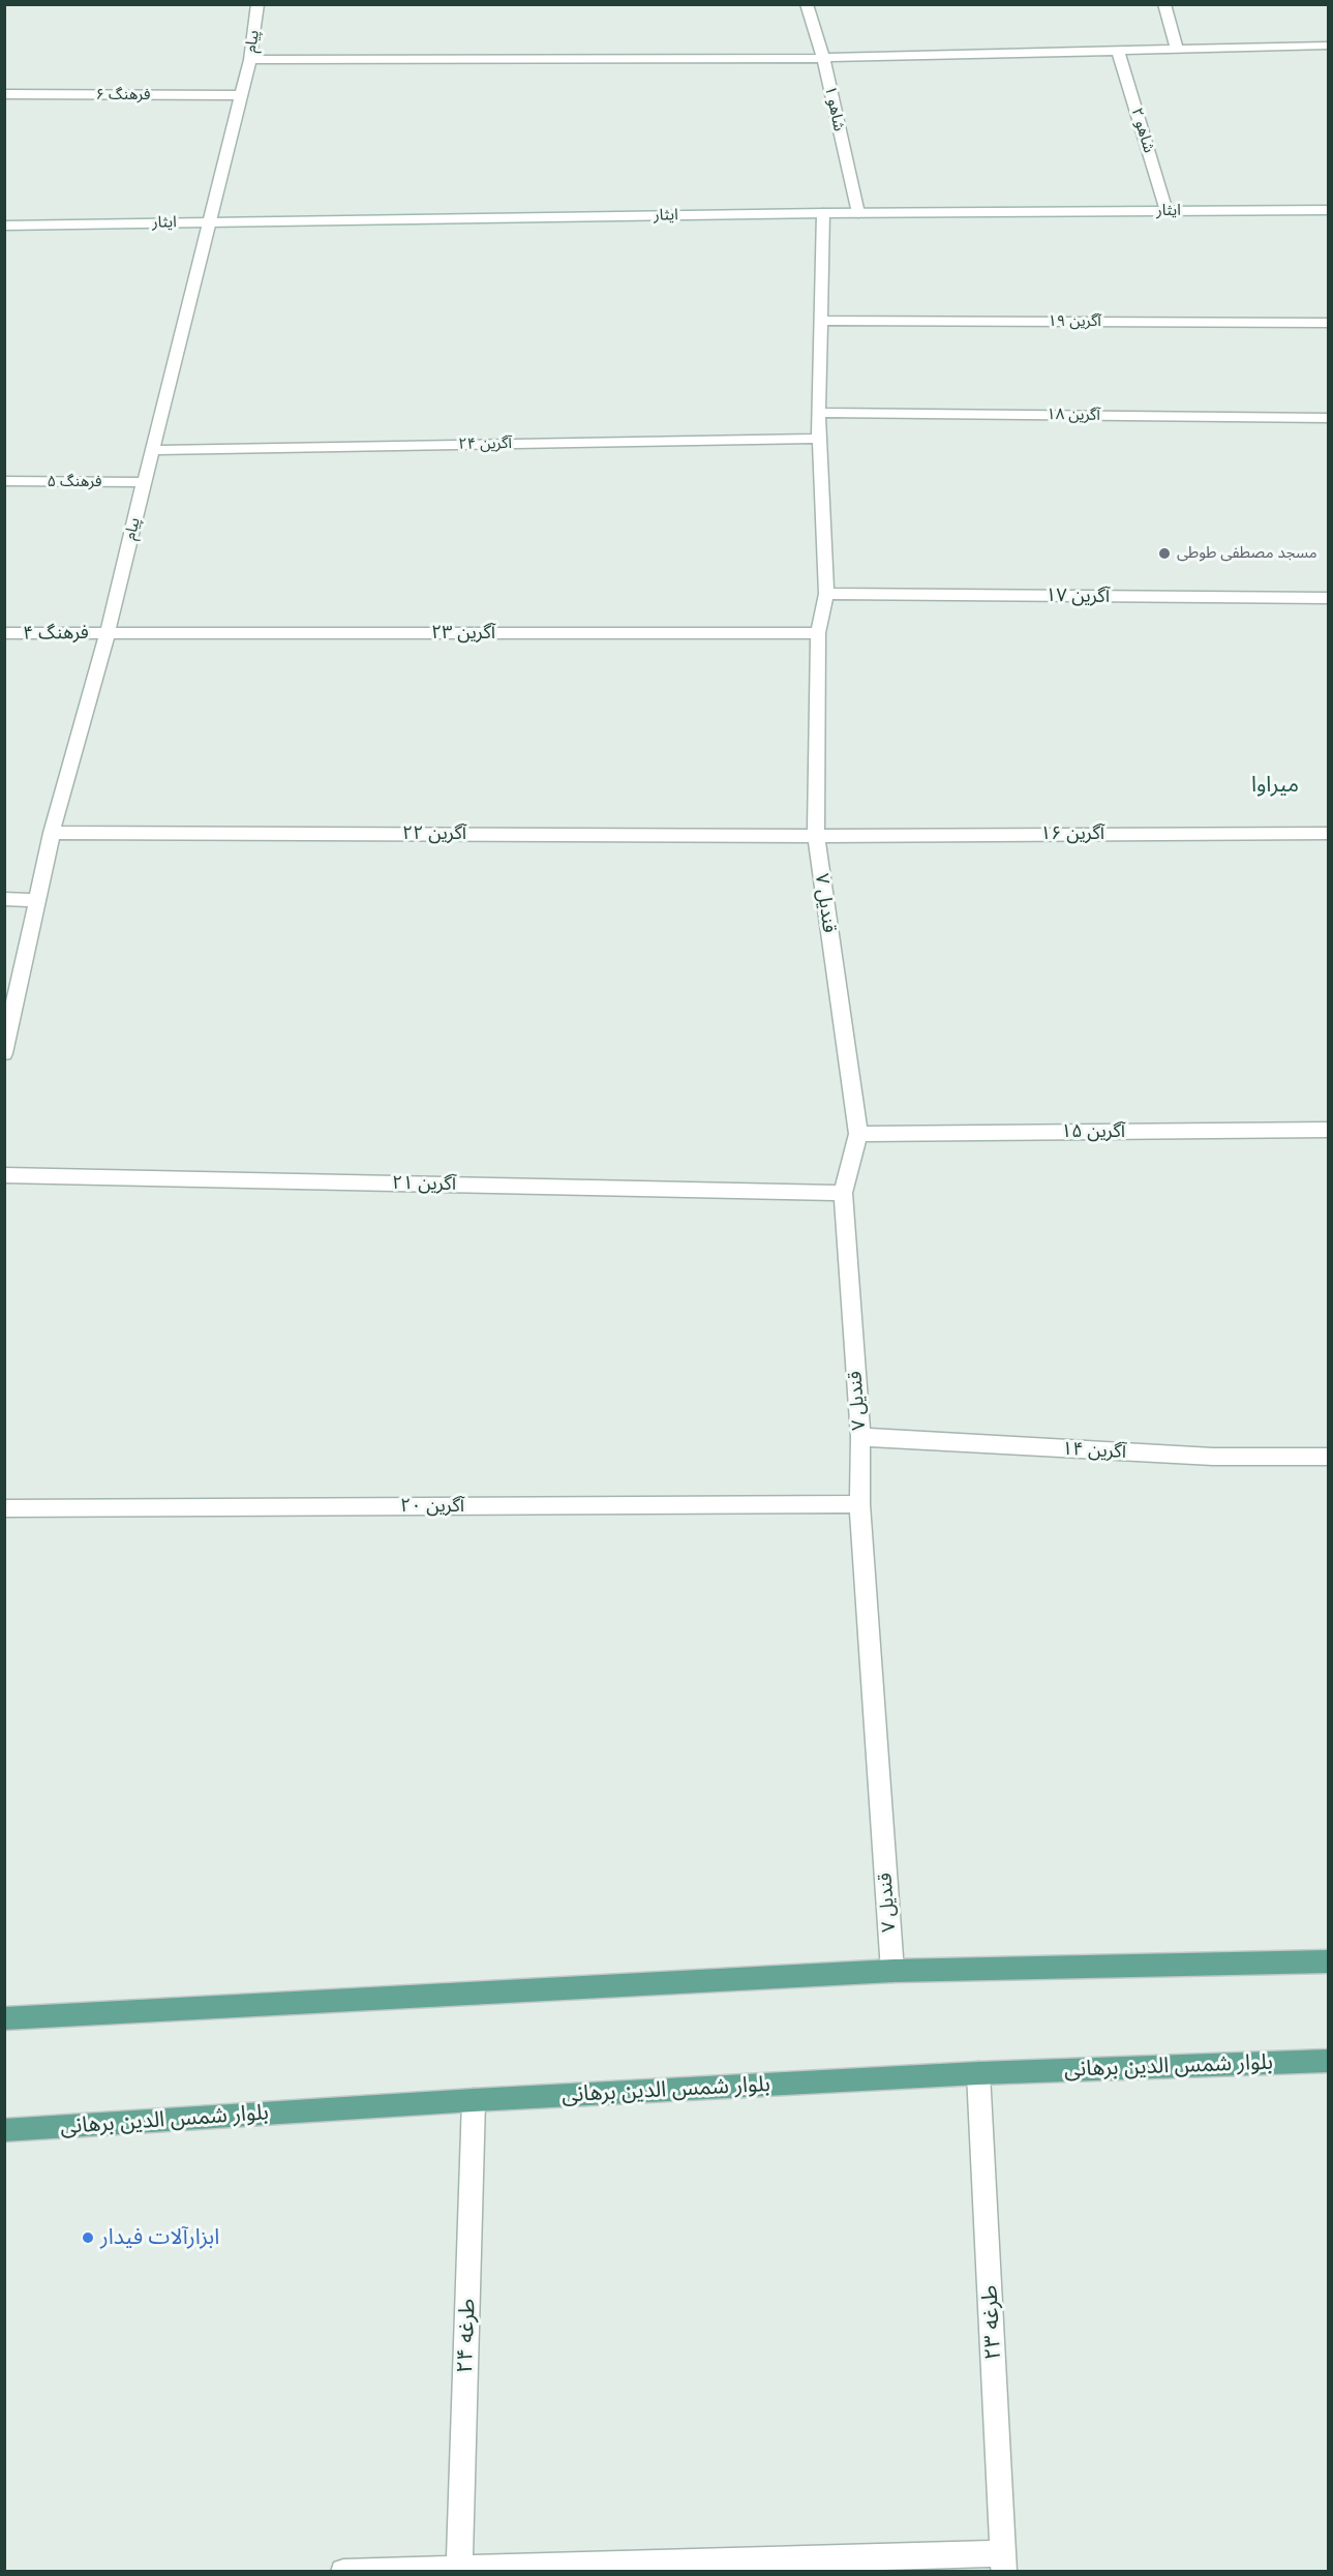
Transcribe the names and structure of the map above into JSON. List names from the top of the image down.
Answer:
{
  "streets": {
    "main road": ["بلوار شمس الدین برهانی"],
    "street": [
      "پیام",
      "فرهنگ ۶",
      "شاهو ۱",
      "شاهو ۲",
      "ایثار",
      "آگرین ۱۹",
      "آگرین ۱۸",
      "آگرین ۲۴",
      "فرهنگ ۵",
      "آگرین ۱۷",
      "فرهنگ ۴",
      "آگرین ۲۳",
      "آگرین ۲۲",
      "آگرین ۱۶",
      "۷ قندیل",
      "آگرین ۱۵",
      "آگرین ۲۱",
      "آگرین ۱۴",
      "آگرین ۲۰",
      "طرغه ۲۳",
      "طرغه ۲۴"
    ]
  },
  "crossings": [
    ["پیام", "فرهنگ ۶"],
    ["پیام", "ایثار"],
    ["پیام", "آگرین ۲۴"],
    ["پیام", "فرهنگ ۵"],
    ["پیام", "فرهنگ ۴"],
    ["پیام", "آگرین ۲۳"],
    ["پیام", "آگرین ۲۲"],
    ["شاهو ۱", "ایثار"],
    ["شاهو ۲", "ایثار"],
    ["ایثار", "۷ قندیل"],
    ["آگرین ۱۹", "۷ قندیل"],
    ["آگرین ۱۸", "۷ قندیل"],
    ["آگرین ۲۴", "۷ قندیل"],
    ["آگرین ۱۷", "۷ قندیل"],
    ["فرهنگ ۴", "آگرین ۲۳"],
    ["آگرین ۲۳", "۷ قندیل"],
    ["آگرین ۲۲", "آگرین ۱۶"],
    ["آگرین ۲۲", "۷ قندیل"],
    ["آگرین ۱۶", "۷ قندیل"],
    ["۷ قندیل", "آگرین ۱۵"],
    ["۷ قندیل", "آگرین ۲۱"],
    ["۷ قندیل", "آگرین ۱۴"],
    ["۷ قندیل", "آگرین ۲۰"],
    ["بلوار شمس الدین برهانی", "طرغه ۲۳"],
    ["بلوار شمس الدین برهانی", "طرغه ۲۴"]
  ],
  "districts": ["میراوا"],
  "places": ["مسجد مصطفی طوطی", "ابزارآلات فیدار"]
}
